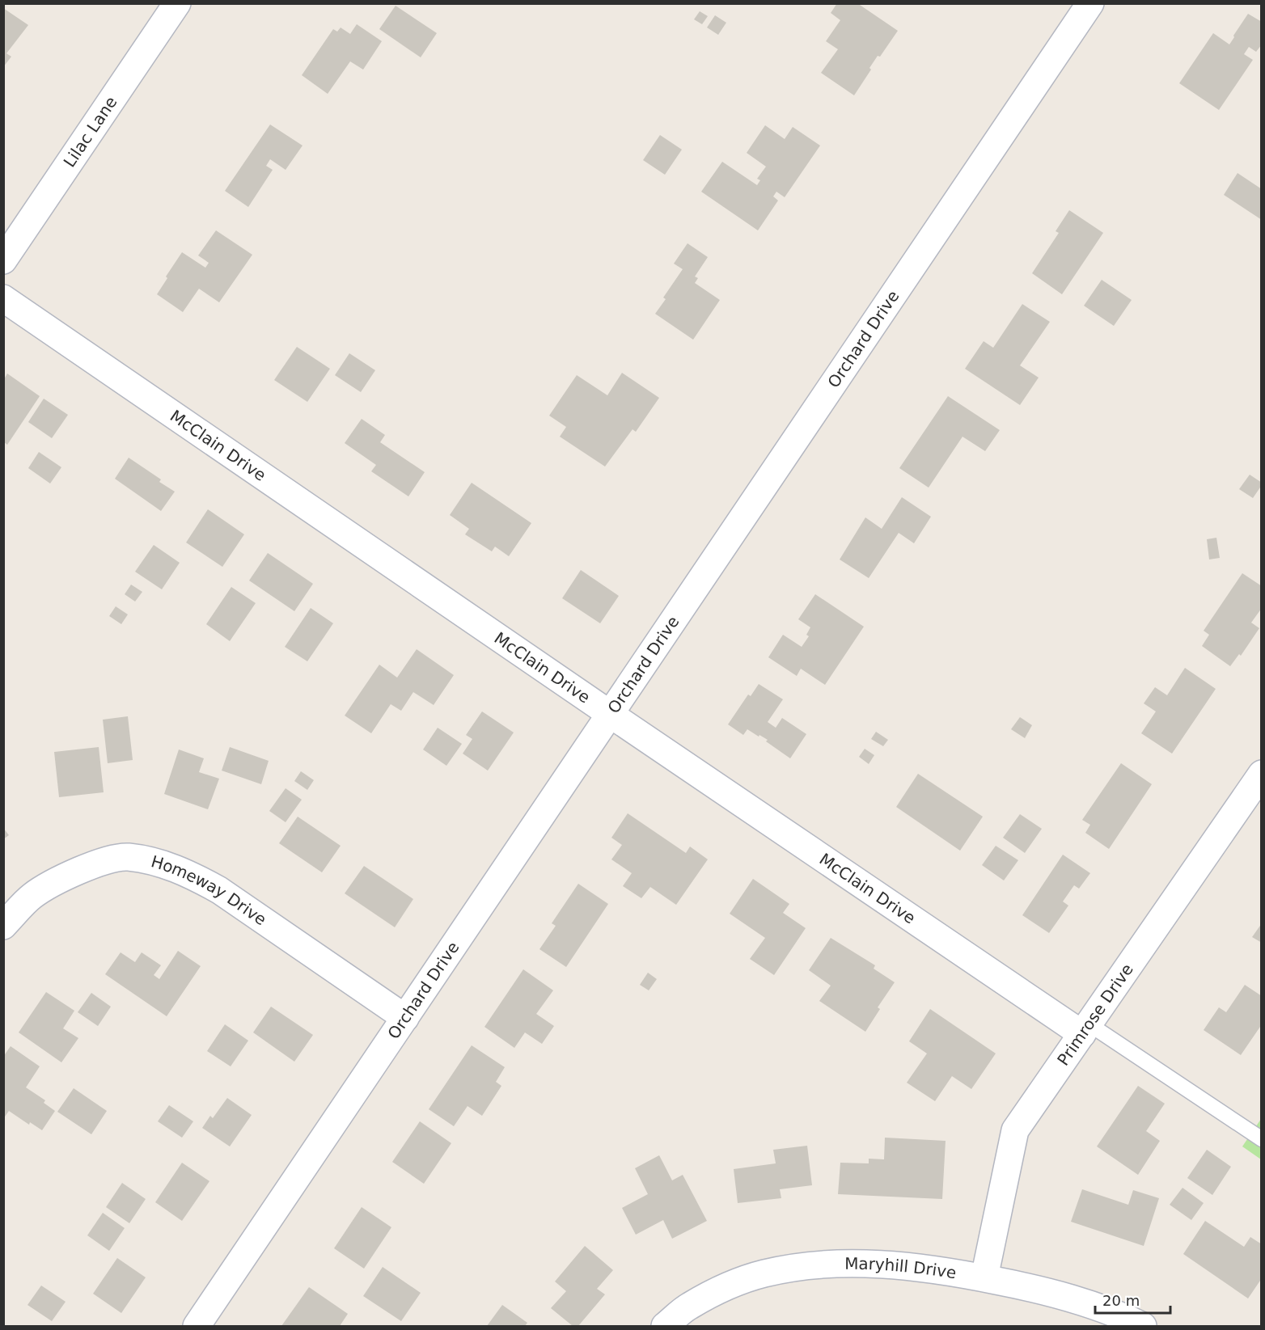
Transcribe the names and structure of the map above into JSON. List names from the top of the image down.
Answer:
{
  "streets": {
    "street": [
      "Lilac Lane",
      "Orchard Drive",
      "McClain Drive",
      "Homeway Drive",
      "Primrose Drive",
      "Maryhill Drive"
    ]
  },
  "crossings": [
    ["Orchard Drive", "McClain Drive"],
    ["Orchard Drive", "Homeway Drive"],
    ["McClain Drive", "Primrose Drive"],
    ["Primrose Drive", "Maryhill Drive"]
  ],
  "scale_bar": "20 m"
}
